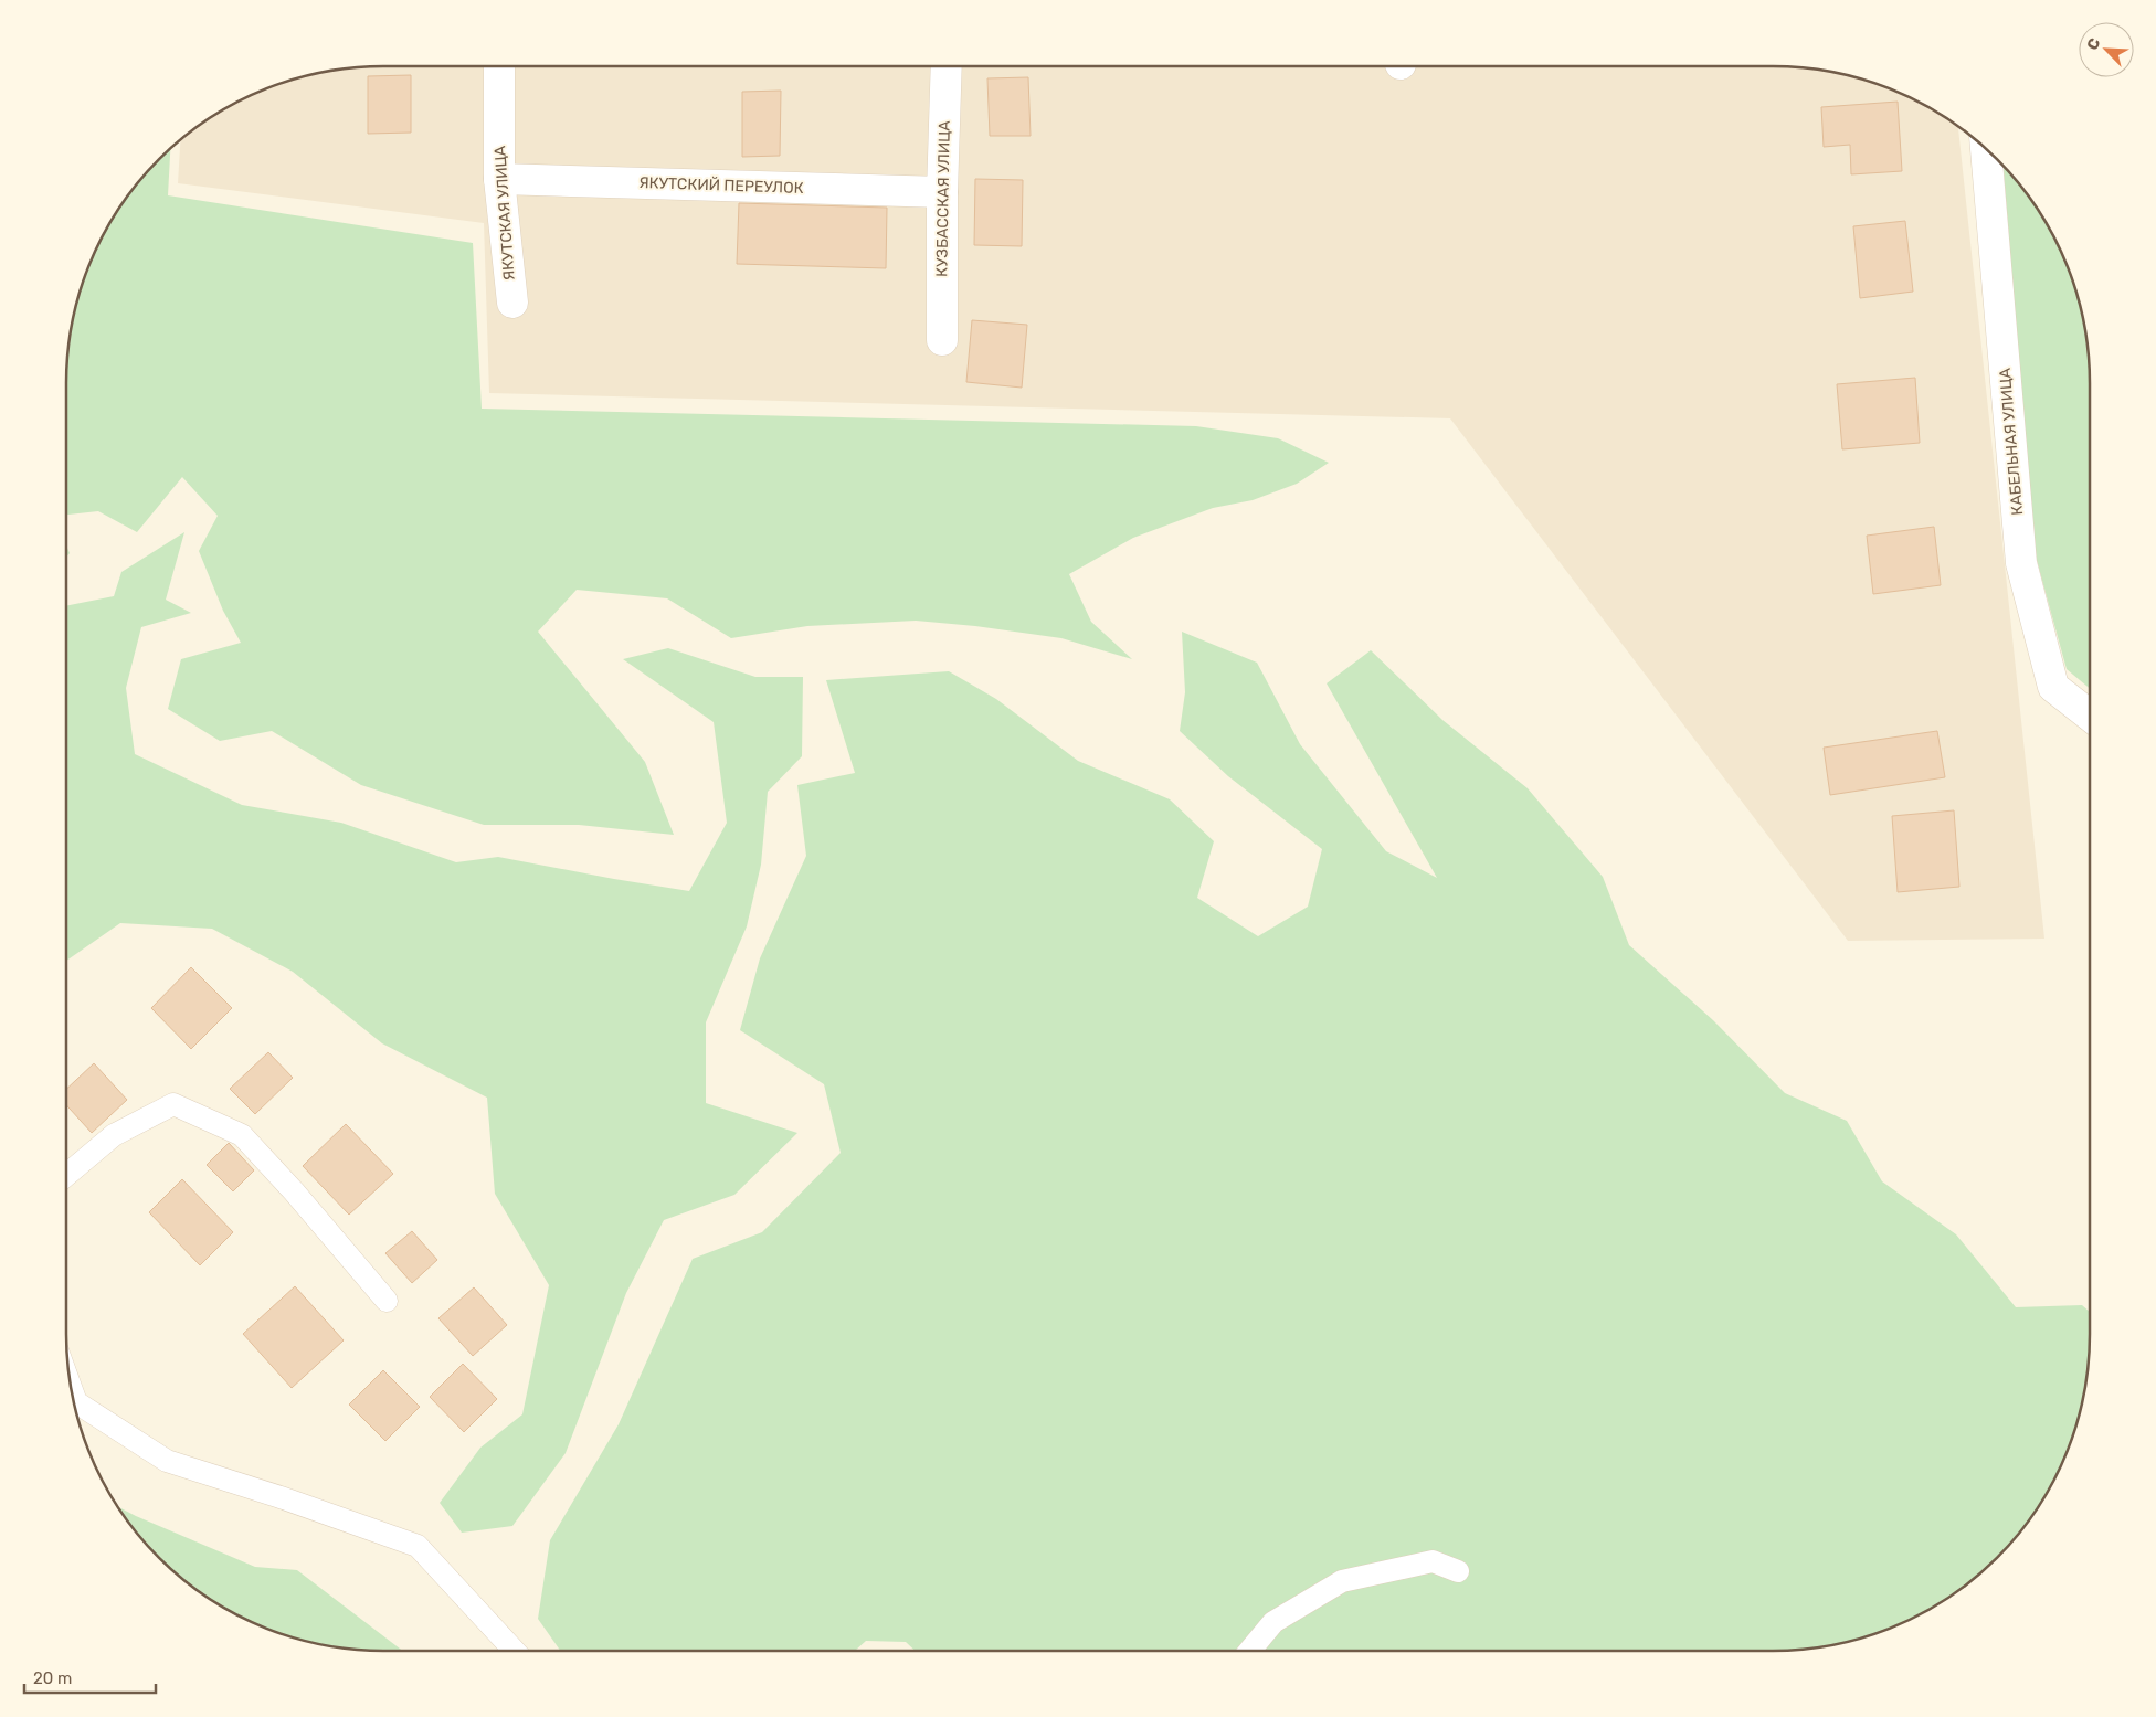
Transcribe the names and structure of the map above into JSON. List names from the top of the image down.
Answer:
{
  "streets": {
    "street": [
      "ЯКУТСКИЙ ПЕРЕУЛОК",
      "КУЗБАССКАЯ УЛИЦА",
      "ЯКУТСКАЯ УЛИЦА",
      "КАБЕЛЬНАЯ УЛИЦА"
    ]
  },
  "crossings": [
    ["ЯКУТСКИЙ ПЕРЕУЛОК", "КУЗБАССКАЯ УЛИЦА"],
    ["ЯКУТСКИЙ ПЕРЕУЛОК", "ЯКУТСКАЯ УЛИЦА"]
  ],
  "scale_bar": "20 m",
  "north": "top left"
}
